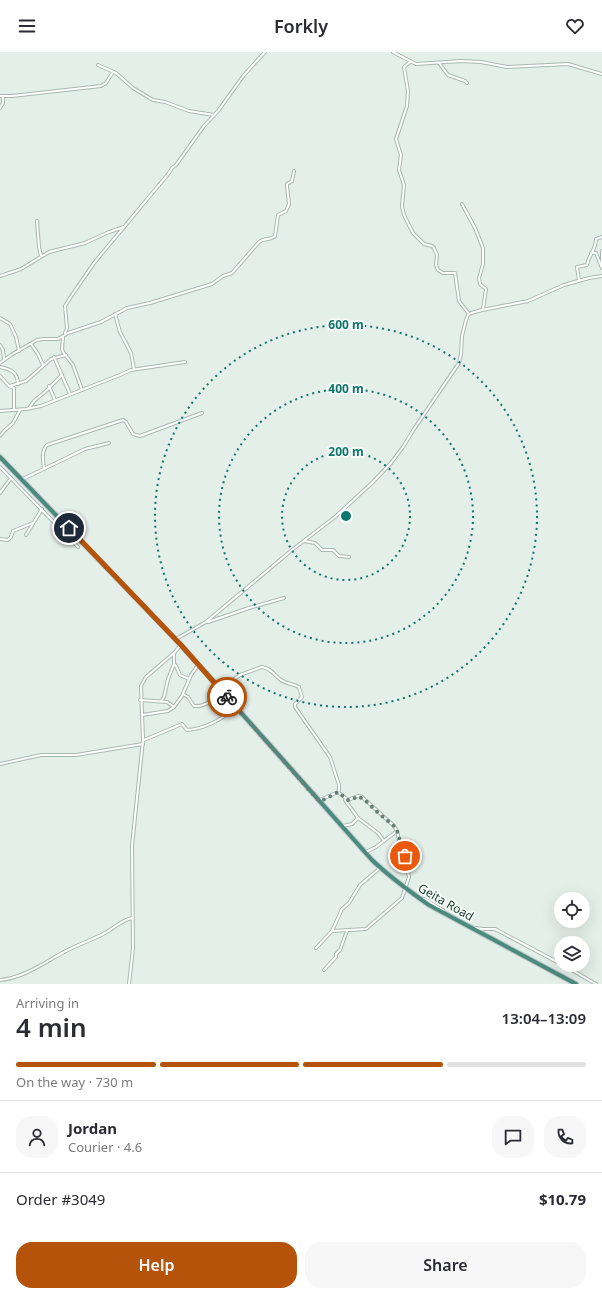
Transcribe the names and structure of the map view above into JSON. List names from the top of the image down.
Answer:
{
  "streets": {
    "highway": ["Geita Road"]
  },
  "page": {
    "header": "Forkly",
    "heading": ["4 min", "Arriving in", "13:04–13:09"],
    "panel": [
      "Jordan",
      "Courier · 4.6",
      "Order #3049",
      "$10.79"
    ],
    "bar": "On the way · 730 m",
    "buttons": ["Help", "Share"]
  },
  "rings": ["600 m", "400 m", "200 m"]
}
